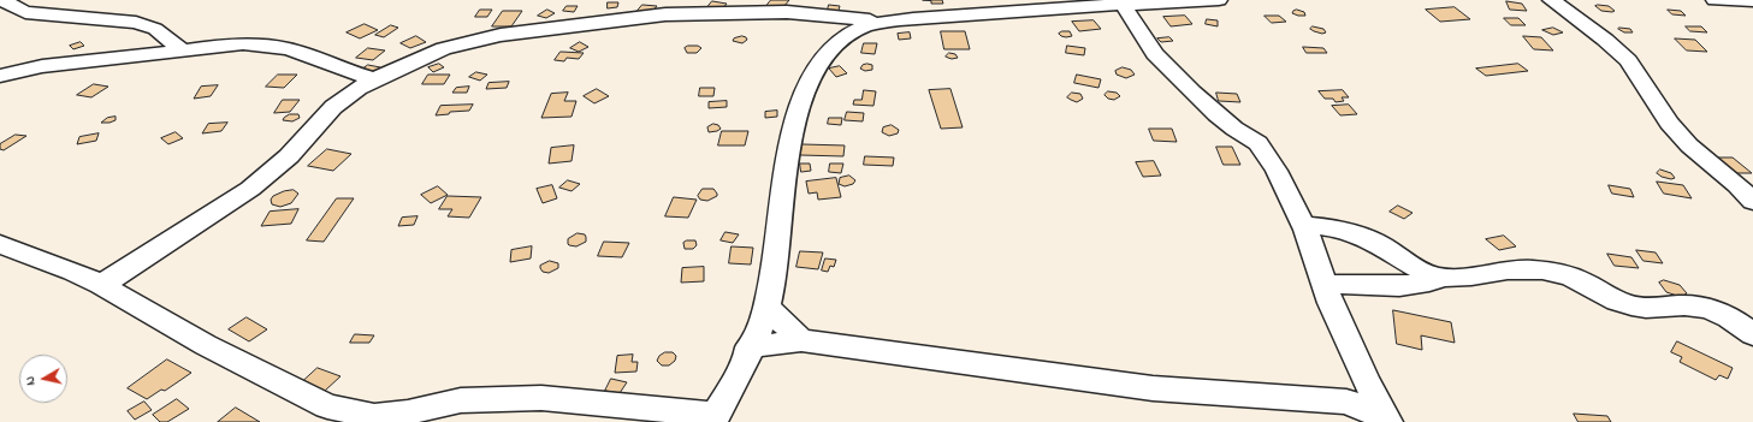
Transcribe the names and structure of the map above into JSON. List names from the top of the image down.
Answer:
{
  "north": "left"
}
